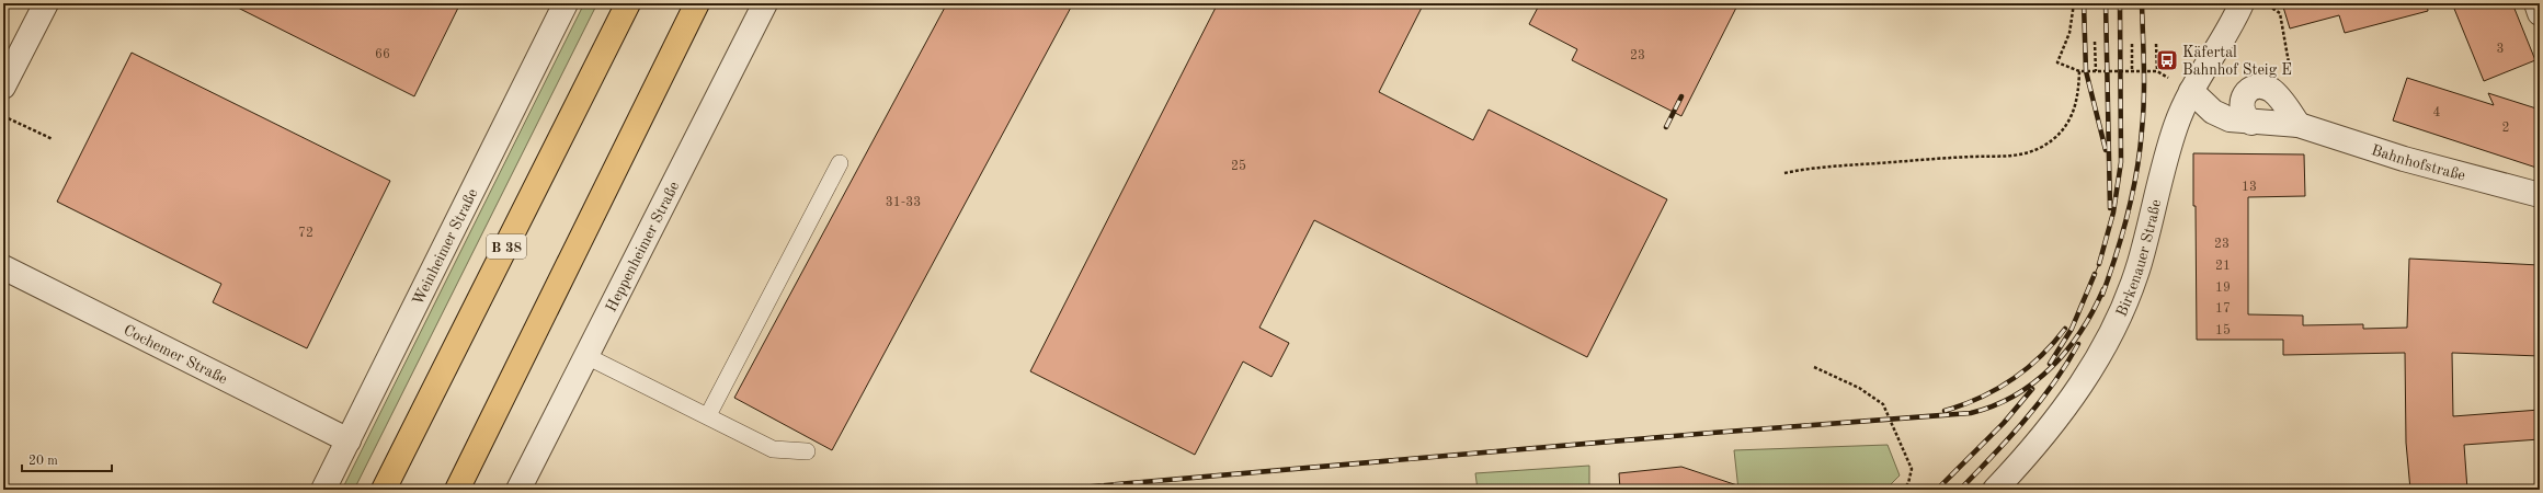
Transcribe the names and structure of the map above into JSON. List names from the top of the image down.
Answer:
{
  "streets": {
    "highway": ["B 38"],
    "street": [
      "Bahnhofstraße",
      "Weinheimer Straße",
      "Heppenheimer Straße",
      "Birkenauer Straße",
      "Cochemer Straße"
    ]
  },
  "crossings": [
    ["Bahnhofstraße", "Birkenauer Straße"],
    ["Weinheimer Straße", "Cochemer Straße"]
  ],
  "places": {
    "bus stop": ["Käfertal Bahnhof Steig E"]
  },
  "house_numbers": [
    "3",
    "66",
    "23",
    "4",
    "2",
    "25",
    "13",
    "31-33",
    "72",
    "23",
    "21",
    "19",
    "17",
    "15"
  ],
  "scale_bar": "20 m"
}
